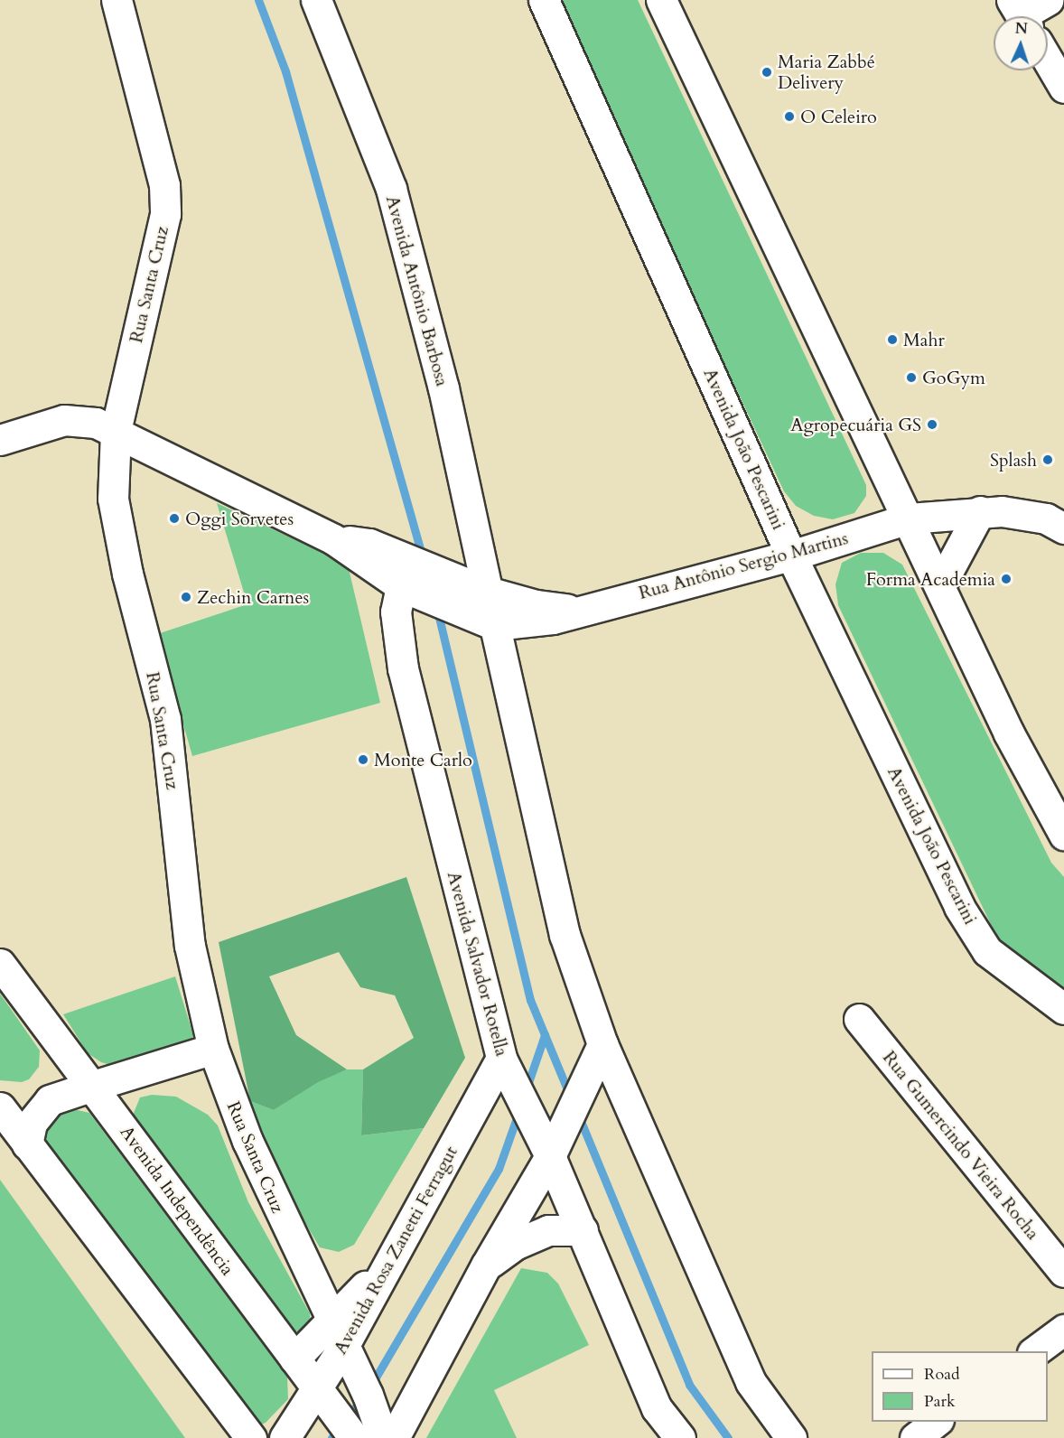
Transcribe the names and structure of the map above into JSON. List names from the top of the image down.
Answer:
{
  "streets": {
    "street": [
      "Rua Santa Cruz",
      "Avenida Antônio Barbosa",
      "Avenida João Pescarini",
      "Rua Antônio Sergio Martins",
      "Avenida Salvador Rotella",
      "Rua Gumercindo Vieira Rocha",
      "Avenida Independência",
      "Avenida Rosa Zanetti Ferragut"
    ]
  },
  "crossings": [
    ["Rua Santa Cruz", "Avenida Rosa Zanetti Ferragut"],
    ["Avenida Antônio Barbosa", "Rua Antônio Sergio Martins"],
    ["Avenida João Pescarini", "Rua Antônio Sergio Martins"],
    ["Avenida Salvador Rotella", "Avenida Rosa Zanetti Ferragut"],
    ["Avenida Independência", "Avenida Rosa Zanetti Ferragut"]
  ],
  "places": [
    "Maria Zabbé Delivery",
    "O Celeiro",
    "Mahr",
    "GoGym",
    "Agropecuária GS",
    "Splash",
    "Oggi Sorvetes",
    "Forma Academia",
    "Zechin Carnes",
    "Monte Carlo"
  ],
  "legend": ["Road", "Park"],
  "north": "top"
}
